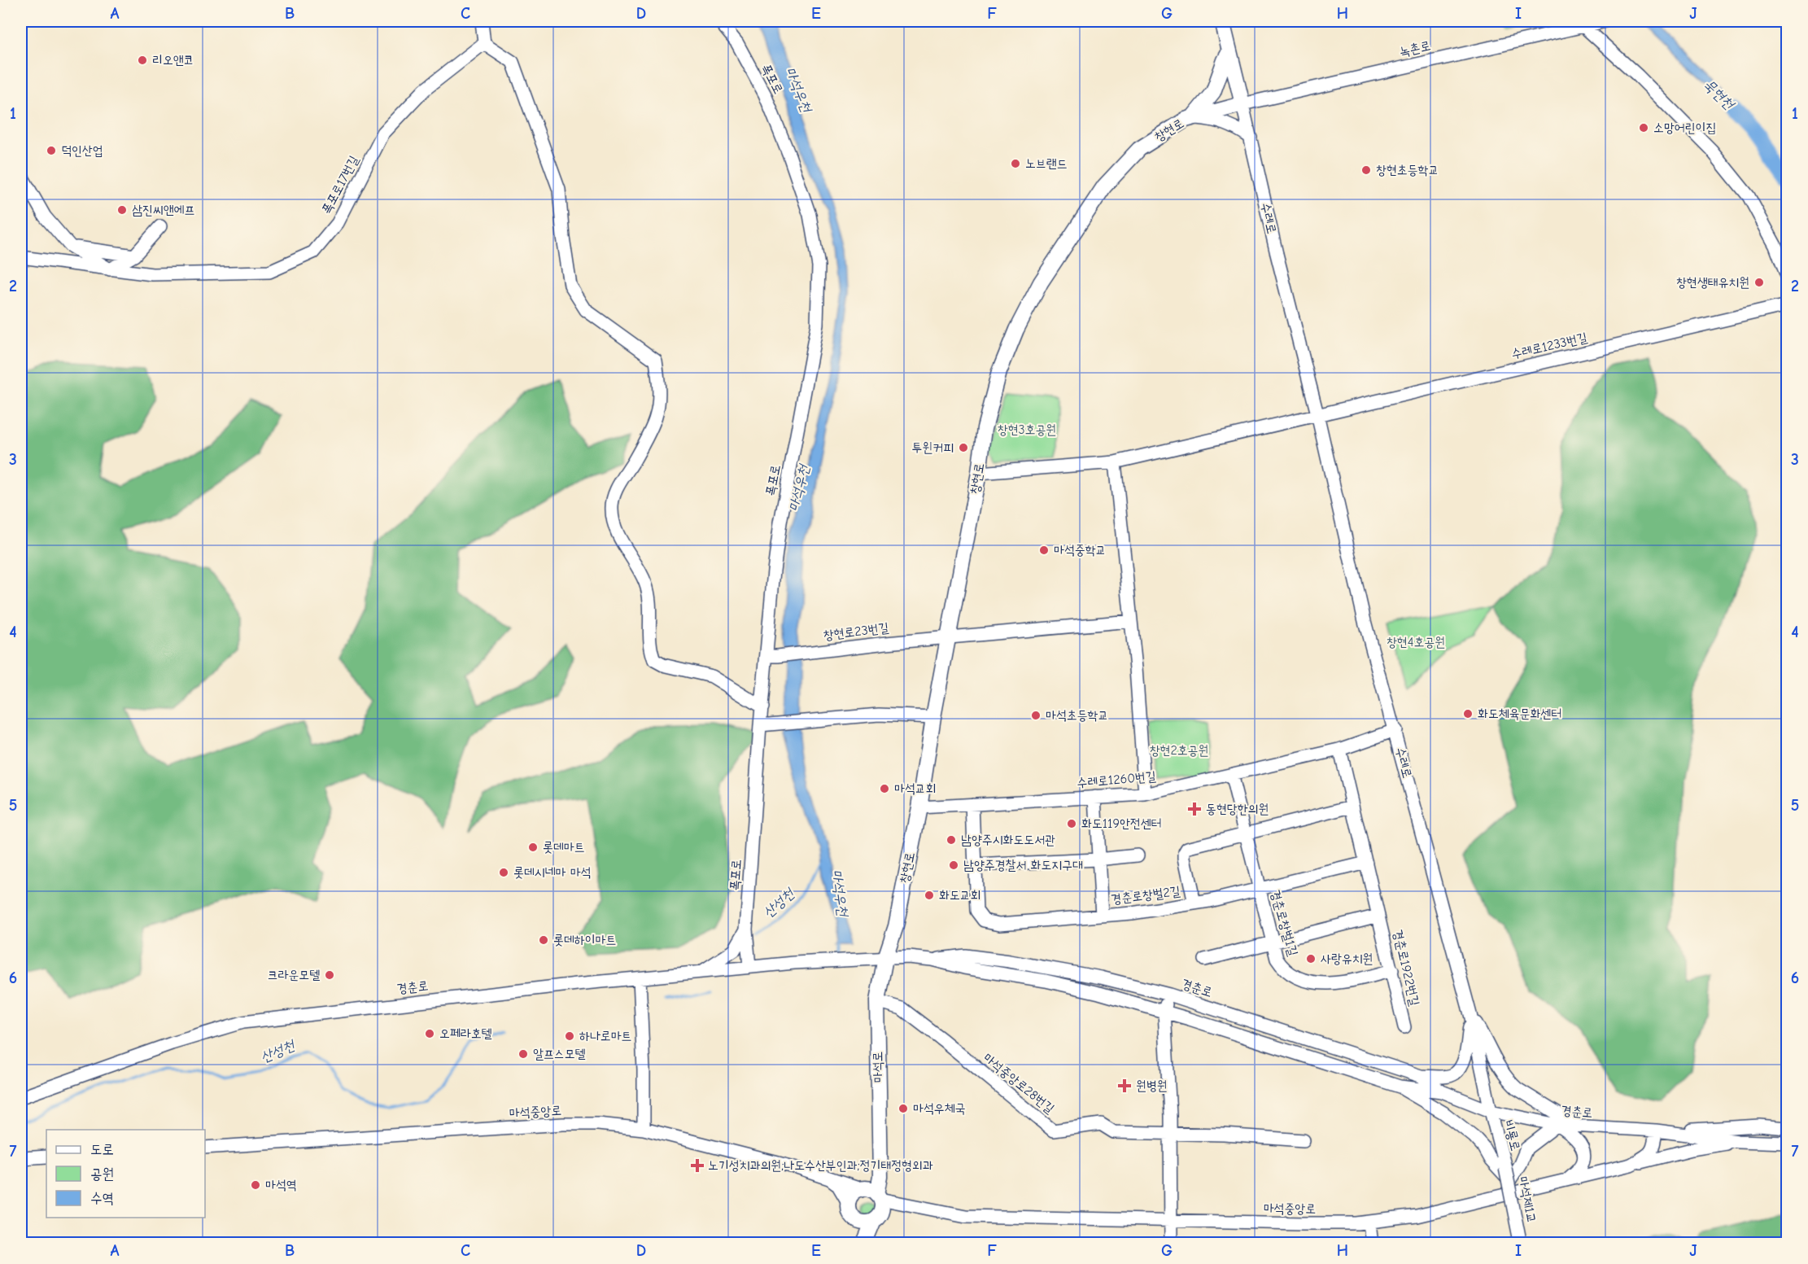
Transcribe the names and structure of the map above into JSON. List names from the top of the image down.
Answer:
{
  "streets": {
    "main road": ["창현로", "수레로", "마석로"],
    "street": [
      "녹촌로",
      "폭포로",
      "폭포로17번길",
      "수레로1233번길",
      "창현로23번길",
      "수레로1260번길",
      "경춘로창벌2길",
      "경춘로창벌1길",
      "경춘로1922번길",
      "경춘로",
      "마석중앙로28번길",
      "마석중앙로",
      "비룡로",
      "마석제1교"
    ]
  },
  "crossings": [
    ["녹촌로", "창현로"],
    ["녹촌로", "수레로"],
    ["폭포로", "창현로23번길"],
    ["폭포로", "경춘로"],
    ["창현로", "수레로"],
    ["창현로", "창현로23번길"],
    ["창현로", "수레로1260번길"],
    ["창현로", "경춘로"],
    ["창현로", "마석로"],
    ["수레로", "수레로1233번길"],
    ["수레로", "수레로1260번길"],
    ["수레로", "경춘로"],
    ["수레로", "비룡로"],
    ["수레로1260번길", "경춘로창벌2길"],
    ["수레로1260번길", "경춘로창벌1길"],
    ["수레로1260번길", "경춘로1922번길"],
    ["경춘로창벌2길", "경춘로창벌1길"],
    ["경춘로창벌2길", "경춘로1922번길"],
    ["경춘로창벌1길", "경춘로1922번길"],
    ["경춘로", "마석로"],
    ["경춘로", "마석중앙로"],
    ["경춘로", "비룡로"],
    ["마석로", "마석중앙로28번길"],
    ["마석로", "마석중앙로"],
    ["비룡로", "마석제1교"]
  ],
  "water": ["마석우천", "묵현천", "산성천"],
  "parks": ["창현3호공원", "창현4호공원", "창현2호공원"],
  "places": {
    "other": [
      "리오앤코",
      "소망어린이집",
      "덕인산업",
      "노브랜드",
      "창현초등학교",
      "삼진씨앤에프",
      "창현생태유치원",
      "투윈커피",
      "마석중학교",
      "화도체육문화센터",
      "마석초등학교",
      "마석교회",
      "화도119안전센터",
      "남양주시화도도서관",
      "롯데마트",
      "남양주경찰서 화도지구대",
      "롯데시네마 마석",
      "화도교회",
      "롯데하이마트",
      "사랑유치원",
      "크라운모텔",
      "오페라호텔",
      "하나로마트",
      "알프스모텔",
      "마석우체국",
      "마석역"
    ],
    "health": ["동현당한의원", "원병원", "노기성치과의원;나도수산부인과;정기태정형외과"]
  },
  "legend": ["도로", "공원", "수역"],
  "grid": {
    "columns": [
      "A",
      "B",
      "C",
      "D",
      "E",
      "F",
      "G",
      "H",
      "I",
      "J"
    ],
    "rows": [
      "1",
      "2",
      "3",
      "4",
      "5",
      "6",
      "7"
    ]
  }
}
